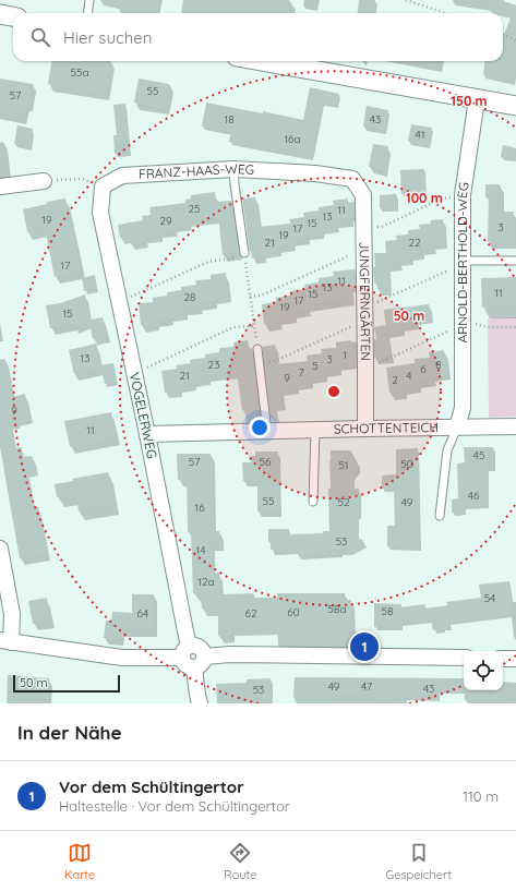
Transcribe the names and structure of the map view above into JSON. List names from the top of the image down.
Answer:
{
  "streets": {
    "street": [
      "FRANZ-HAAS-WEG",
      "ARNOLD-BERTHOLD-WEG",
      "JUNGFERNGÄRTEN",
      "VOGELERWEG",
      "SCHOTTENTEICH"
    ]
  },
  "crossings": [
    ["FRANZ-HAAS-WEG", "JUNGFERNGÄRTEN"],
    ["FRANZ-HAAS-WEG", "VOGELERWEG"],
    ["ARNOLD-BERTHOLD-WEG", "SCHOTTENTEICH"],
    ["JUNGFERNGÄRTEN", "SCHOTTENTEICH"],
    ["VOGELERWEG", "SCHOTTENTEICH"]
  ],
  "house_numbers": [
    "55a",
    "55",
    "57",
    "18",
    "43",
    "41",
    "16a",
    "25",
    "11",
    "13",
    "19",
    "29",
    "15",
    "3",
    "17",
    "19",
    "21",
    "22",
    "17",
    "11",
    "13",
    "11",
    "15",
    "28",
    "17",
    "19",
    "15",
    "1",
    "13",
    "3",
    "23",
    "8",
    "5",
    "6",
    "7",
    "21",
    "4",
    "9",
    "2",
    "9",
    "11",
    "45",
    "57",
    "56",
    "50",
    "51",
    "46",
    "55",
    "52",
    "49",
    "16",
    "53",
    "14",
    "12a",
    "54",
    "58a",
    "58",
    "60",
    "64",
    "62",
    "49",
    "47",
    "43",
    "53"
  ],
  "scale_bar": "50 m",
  "page": {
    "search": "Hier suchen",
    "pins": "1",
    "scale": "50 m",
    "heading": "In der Nähe",
    "list": [
      {
        "mark": "1",
        "name": "Vor dem Schültingertor",
        "note": "Haltestelle · Vor dem Schültingertor",
        "value": "110 m"
      }
    ],
    "nav": ["Karte", "Route", "Gespeichert"]
  },
  "rings": ["150 m", "100 m", "50 m"]
}
